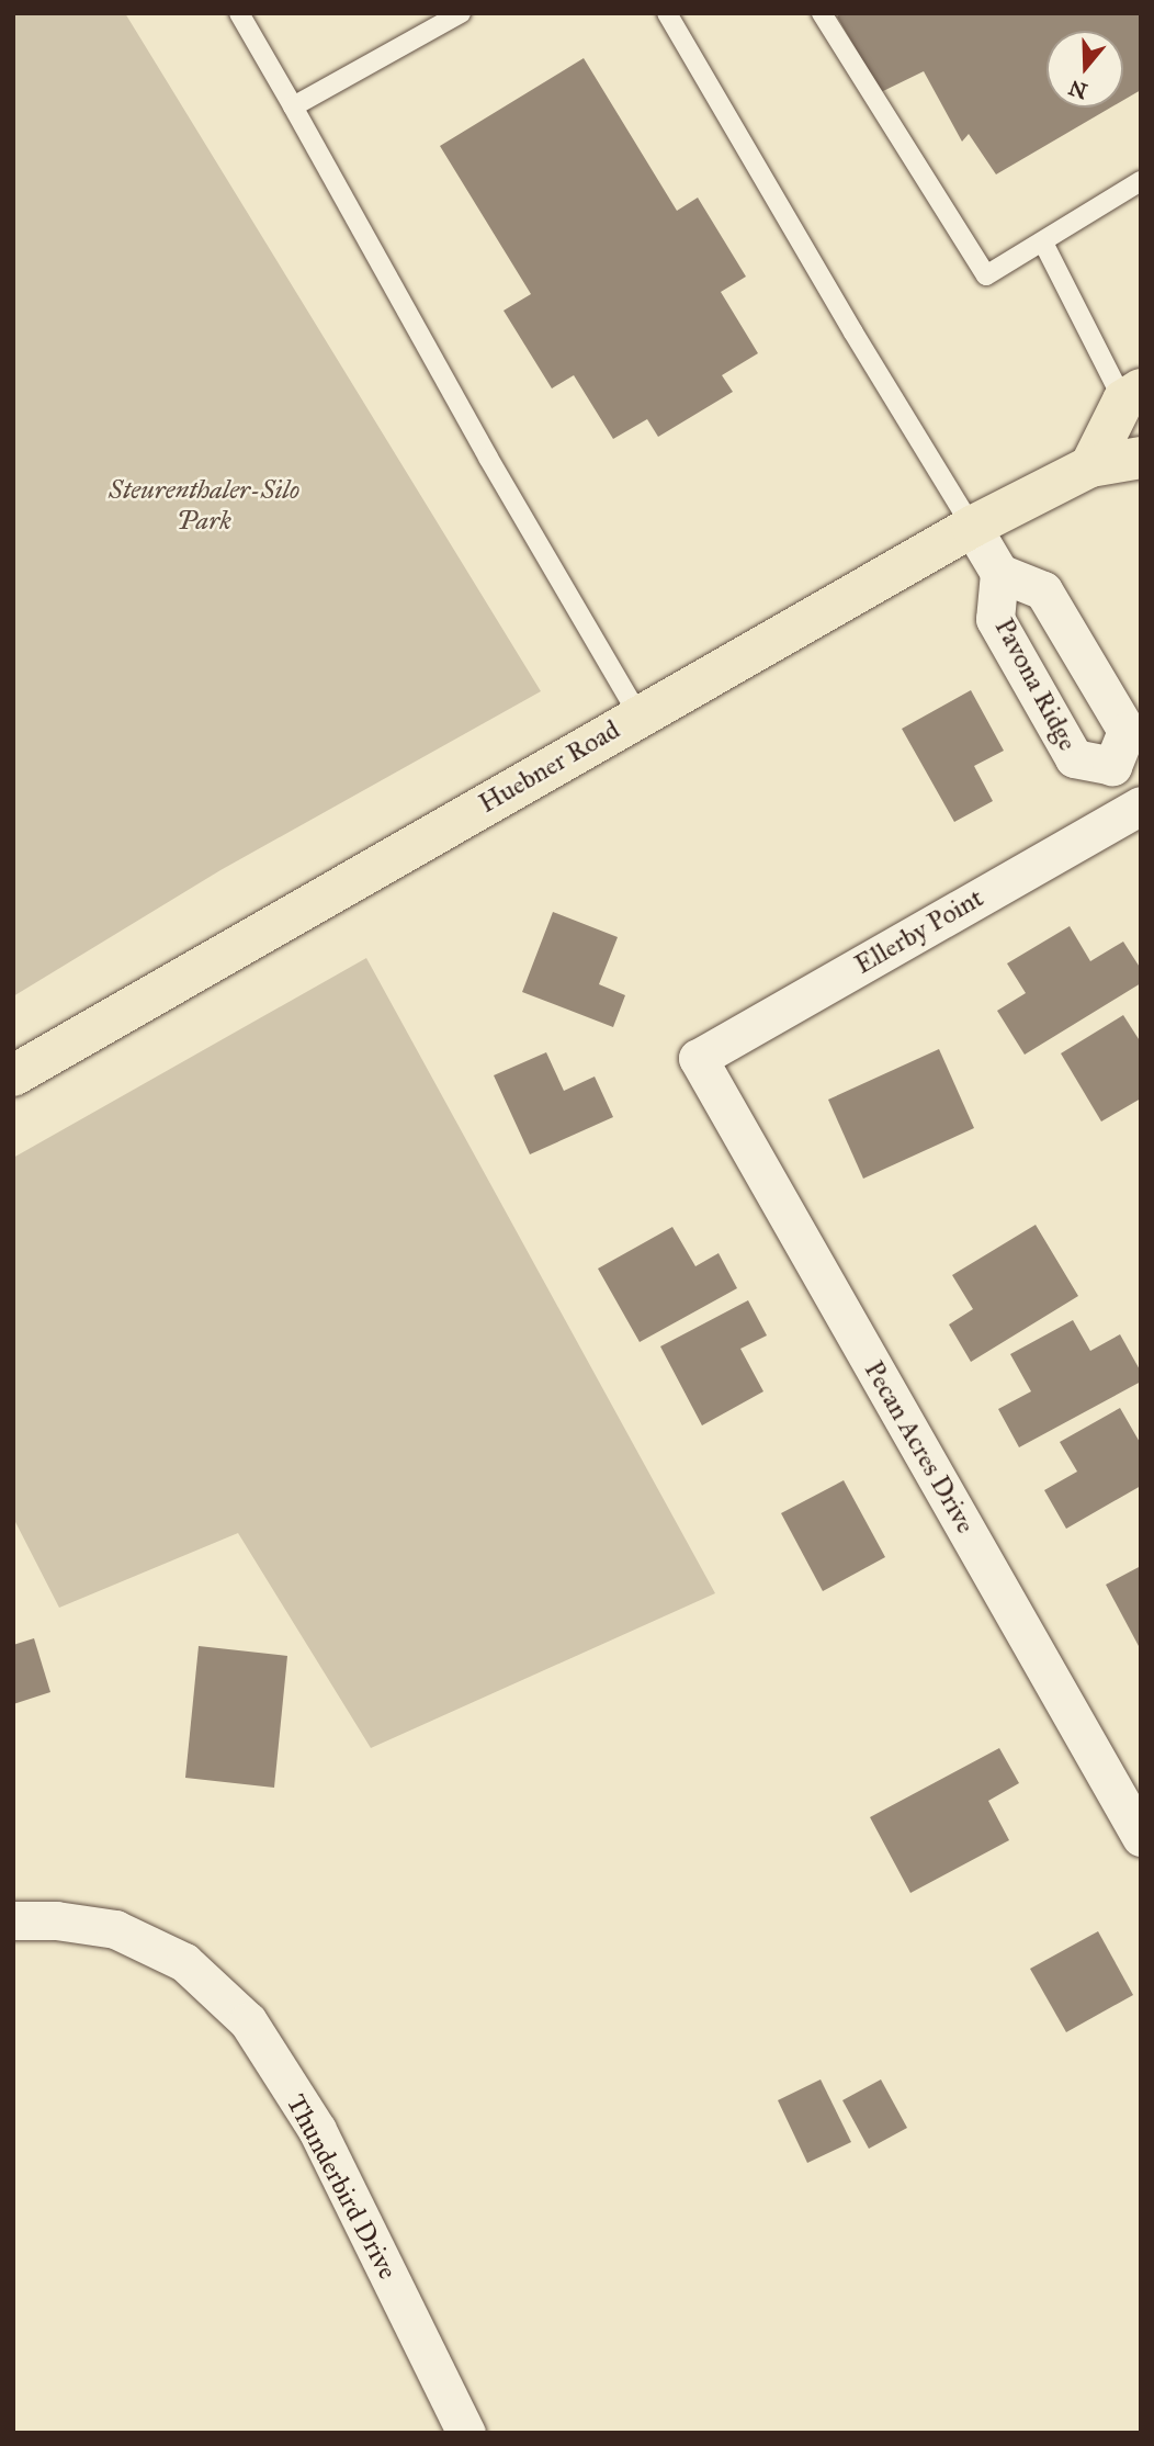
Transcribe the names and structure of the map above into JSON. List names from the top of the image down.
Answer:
{
  "streets": {
    "main road": ["Huebner Road"],
    "street": [
      "Pavona Ridge",
      "Ellerby Point",
      "Pecan Acres Drive",
      "Thunderbird Drive"
    ]
  },
  "crossings": [
    ["Pavona Ridge", "Ellerby Point"],
    ["Ellerby Point", "Pecan Acres Drive"]
  ],
  "parks": ["Steurenthaler-Silo Park"],
  "north": "bottom"
}
